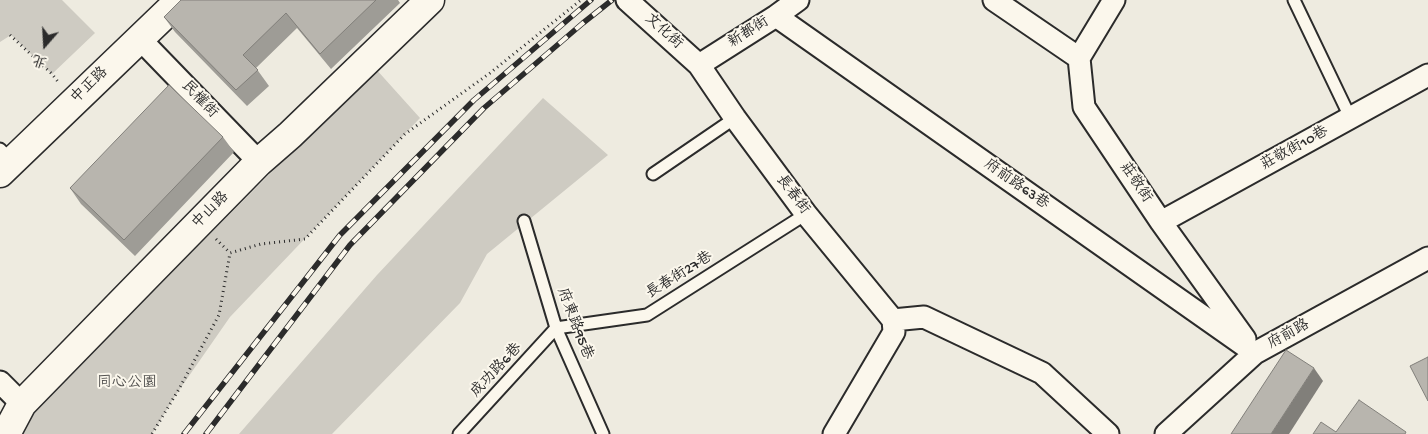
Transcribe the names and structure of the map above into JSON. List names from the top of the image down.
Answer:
{
  "streets": {
    "street": [
      "文化街",
      "新都街",
      "中正路",
      "民權街",
      "莊敬街10巷",
      "莊敬街",
      "府前路63巷",
      "長春街",
      "中山路",
      "府前路"
    ],
    "lane": ["長春街27巷", "府東路95巷", "成功路6巷"]
  },
  "crossings": [
    ["文化街", "新都街"],
    ["文化街", "長春街"],
    ["新都街", "府前路63巷"],
    ["新都街", "長春街"],
    ["中正路", "民權街"],
    ["民權街", "中山路"],
    ["莊敬街10巷", "莊敬街"],
    ["莊敬街", "府前路63巷"],
    ["莊敬街", "府前路"],
    ["府前路63巷", "府前路"],
    ["長春街", "長春街27巷"],
    ["長春街27巷", "府東路95巷"],
    ["長春街27巷", "成功路6巷"],
    ["府東路95巷", "成功路6巷"]
  ],
  "parks": ["同心公園"],
  "north": "bottom"
}
